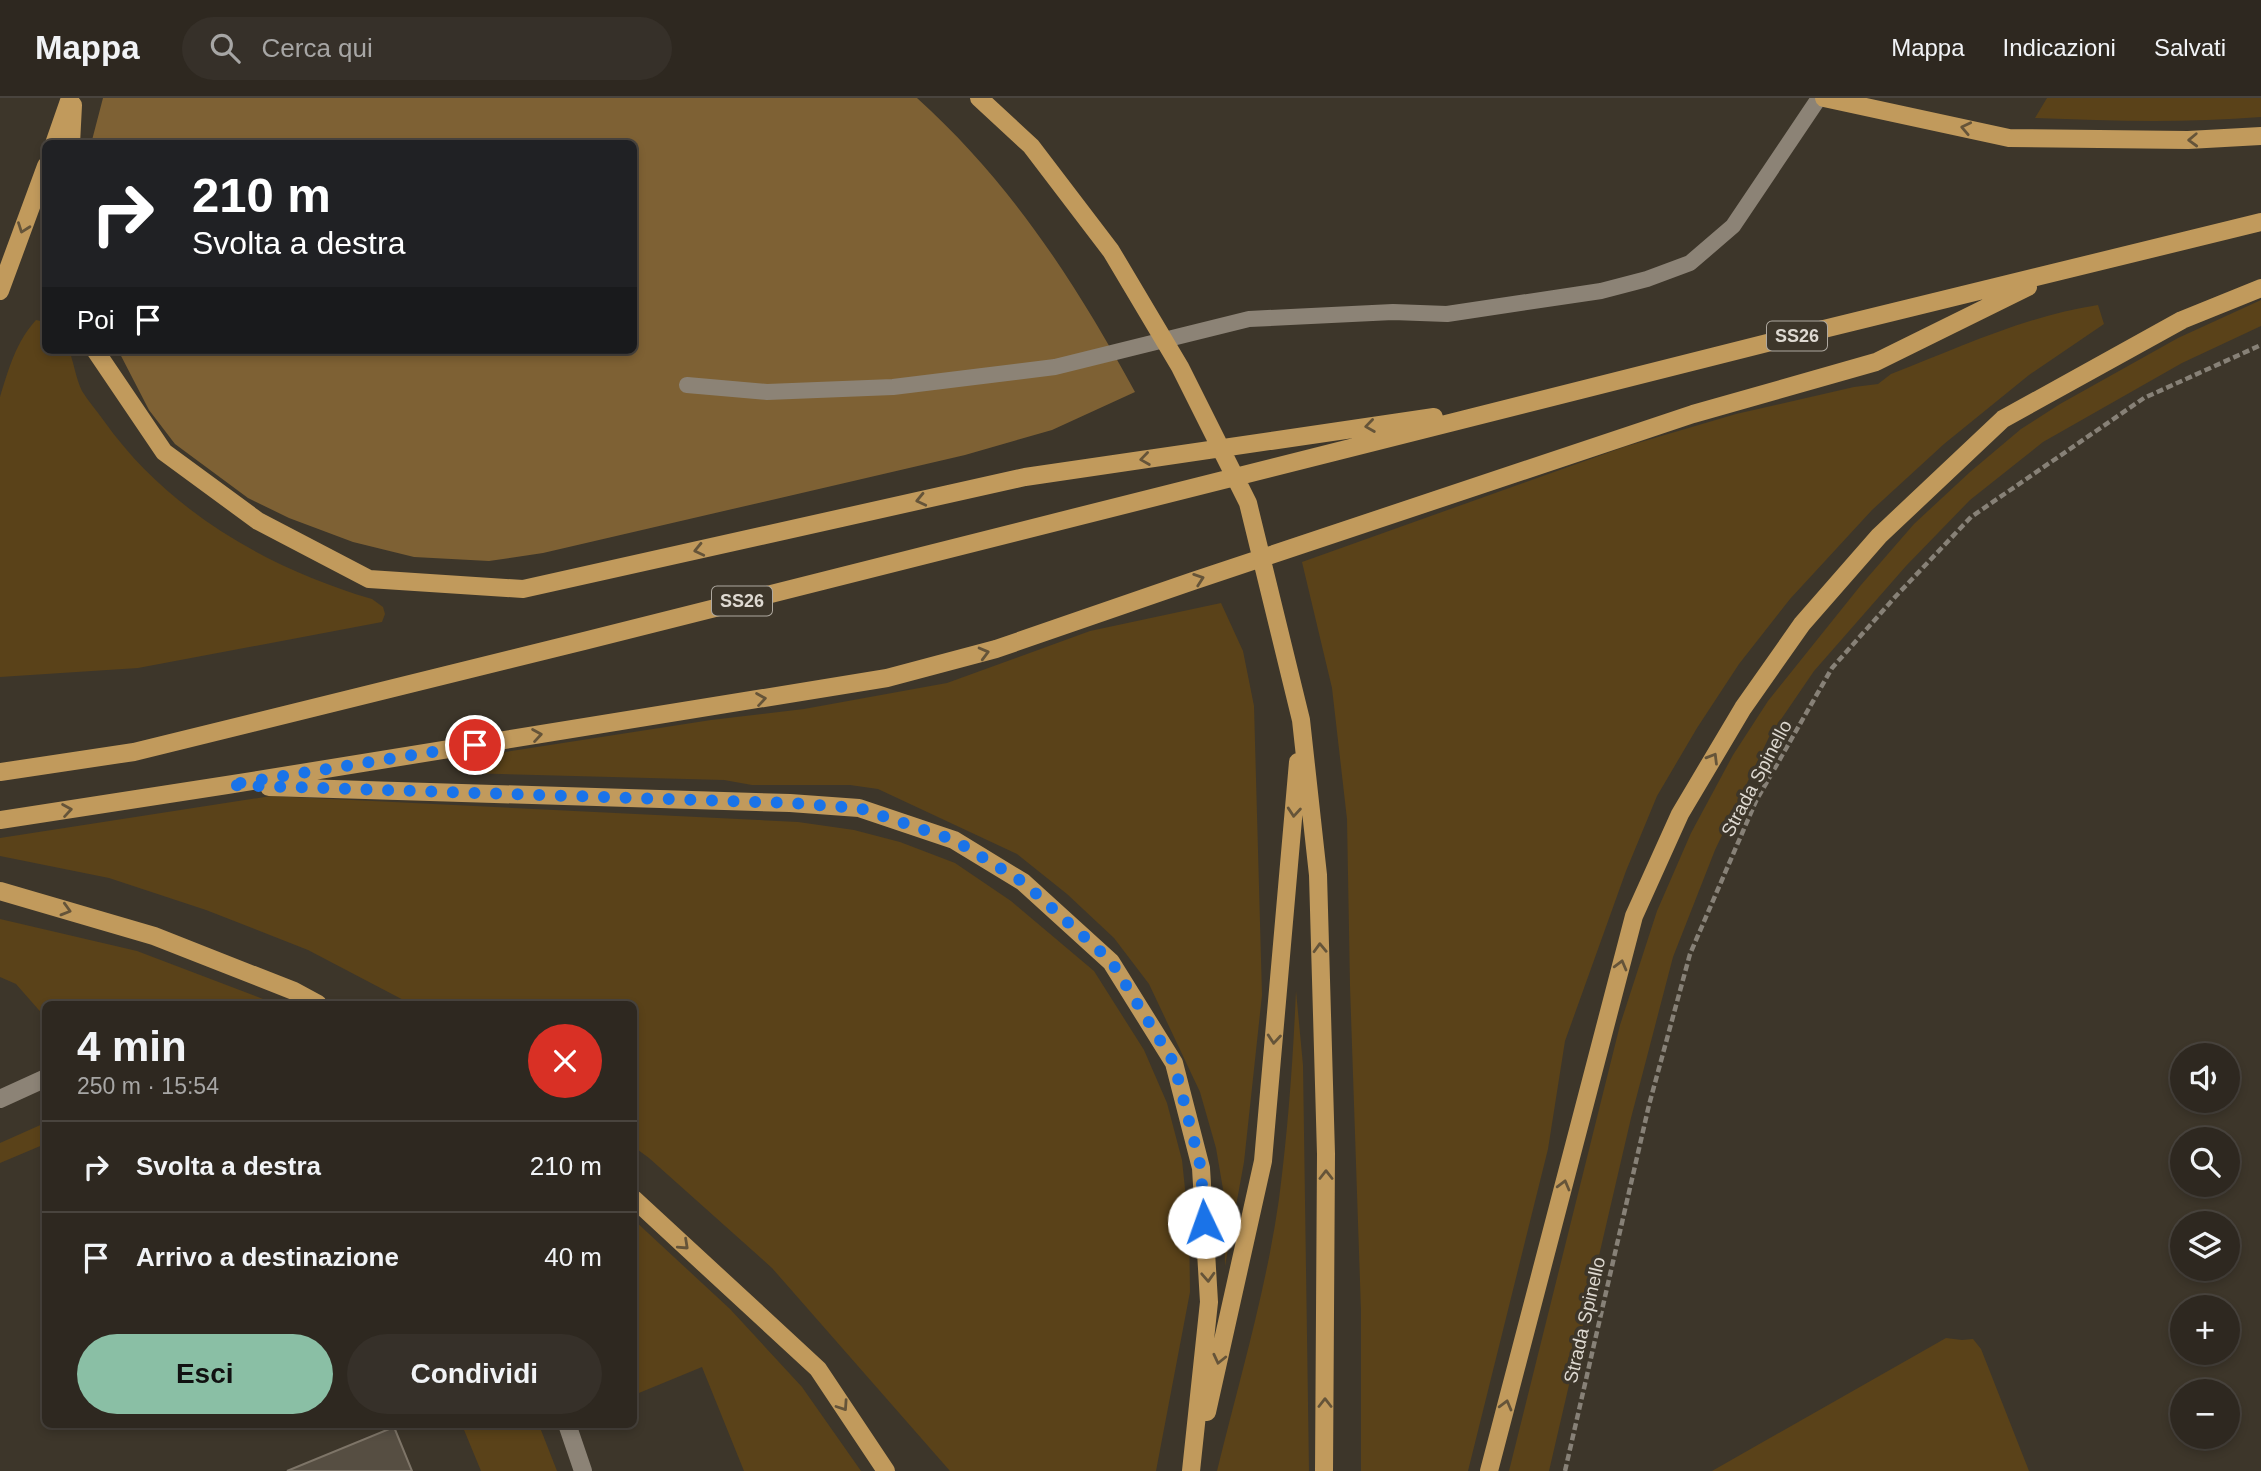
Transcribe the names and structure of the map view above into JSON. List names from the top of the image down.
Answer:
{
  "streets": {
    "main road": ["SS26"],
    "path": ["Strada Spinello"]
  },
  "page": {
    "header": "Mappa",
    "search": "Cerca qui",
    "nav": ["Mappa", "Indicazioni", "Salvati"],
    "turn": ["210 m", "Svolta a destra"],
    "then": "Poi",
    "heading": ["4 min", "250 m · 15:54"],
    "map_buttons": ["+", "−"],
    "list": [
      {
        "name": "Svolta a destra",
        "value": "210 m"
      },
      {
        "name": "Arrivo a destinazione",
        "value": "40 m"
      }
    ],
    "buttons": ["Esci", "Condividi"]
  }
}
